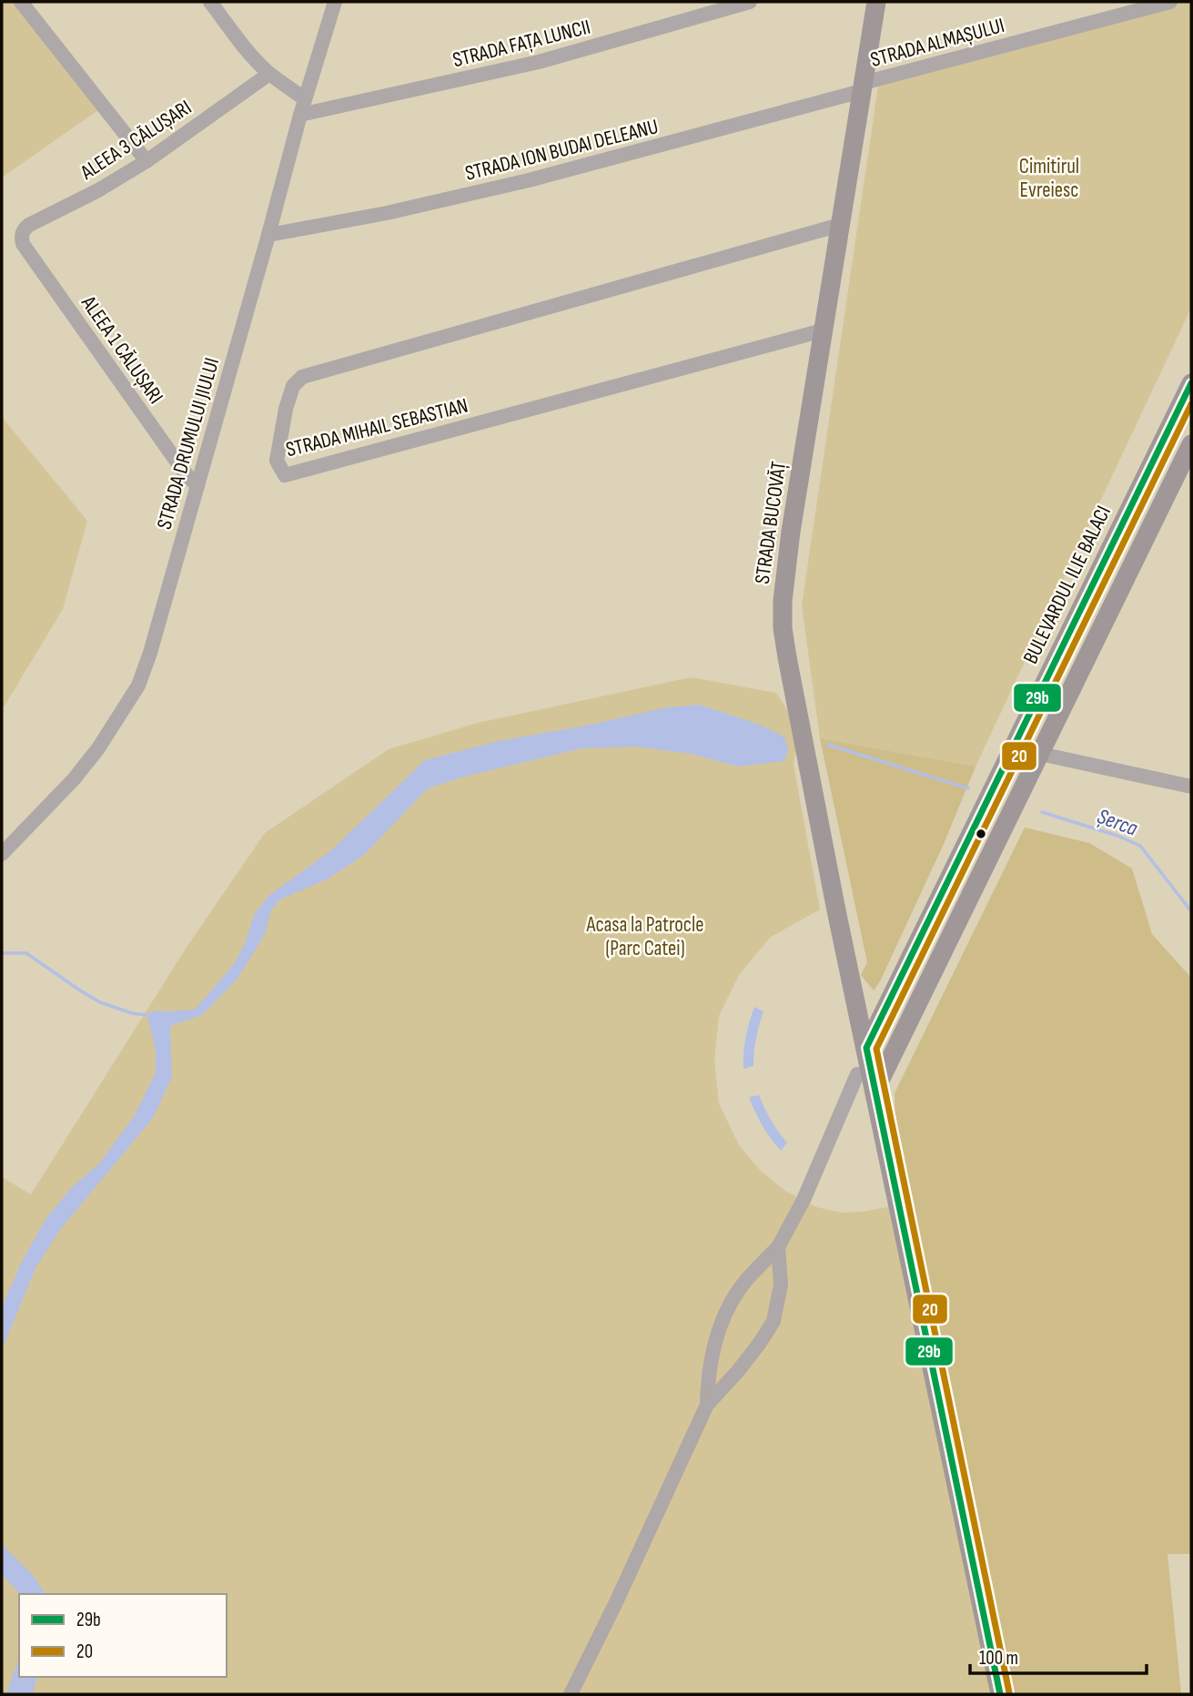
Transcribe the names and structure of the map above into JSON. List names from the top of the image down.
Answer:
{
  "streets": {
    "main road": ["STRADA BUCOVĂȚ", "BULEVARDUL ILIE BALACI"],
    "street": [
      "STRADA ALMAȘULUI",
      "STRADA FAȚA LUNCII",
      "ALEEA 3 CĂLUȘARI",
      "STRADA ION BUDAI DELEANU",
      "ALEEA 1 CĂLUȘARI",
      "STRADA MIHAIL SEBASTIAN",
      "STRADA DRUMULUI JIULUI"
    ]
  },
  "crossings": [
    ["STRADA ALMAȘULUI", "STRADA ION BUDAI DELEANU"],
    ["STRADA ALMAȘULUI", "STRADA BUCOVĂȚ"],
    ["STRADA FAȚA LUNCII", "STRADA DRUMULUI JIULUI"],
    ["ALEEA 3 CĂLUȘARI", "ALEEA 1 CĂLUȘARI"],
    ["STRADA ION BUDAI DELEANU", "STRADA DRUMULUI JIULUI"],
    ["STRADA ION BUDAI DELEANU", "STRADA BUCOVĂȚ"],
    ["ALEEA 1 CĂLUȘARI", "STRADA DRUMULUI JIULUI"],
    ["STRADA MIHAIL SEBASTIAN", "STRADA BUCOVĂȚ"],
    ["STRADA BUCOVĂȚ", "BULEVARDUL ILIE BALACI"]
  ],
  "water": ["Șerca"],
  "parks": ["Cimitirul Evreiesc", "Acasa la Patrocle (Parc Catei)"],
  "lines": ["transit line 29b", "transit line 20"],
  "legend": ["29b", "20"],
  "scale_bar": "100 m"
}
